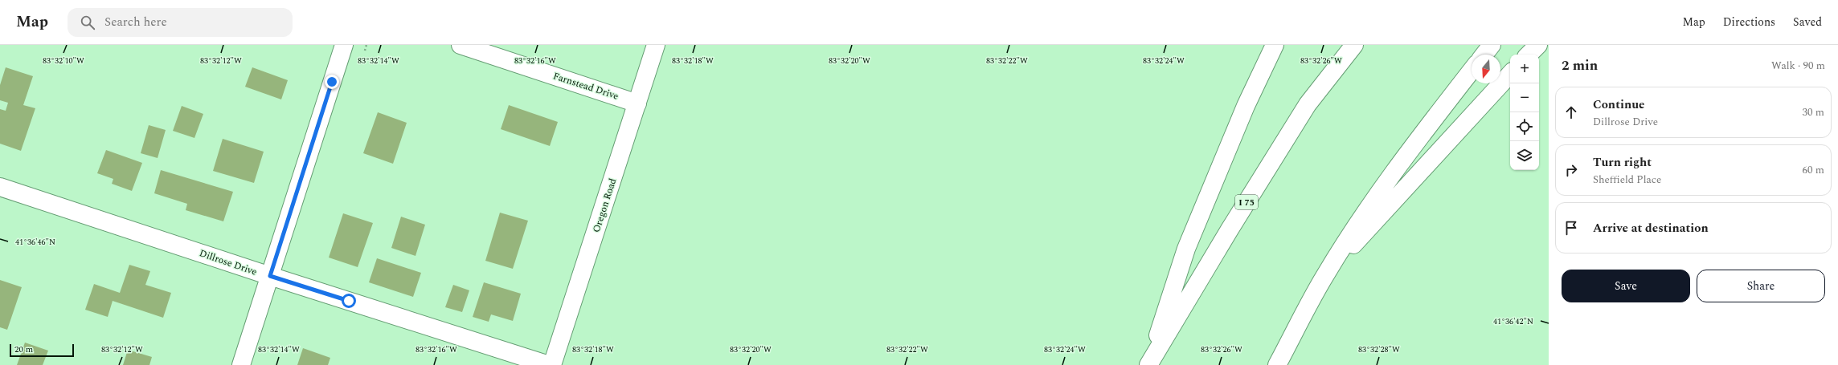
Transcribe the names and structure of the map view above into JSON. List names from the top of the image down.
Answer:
{
  "streets": {
    "main road": [
      "Farnstead Drive",
      "I 75",
      "Oregon Road",
      "Dillrose Drive"
    ]
  },
  "crossings": [
    ["Farnstead Drive", "Oregon Road"]
  ],
  "scale_bar": "20 m",
  "north": "bottom",
  "page": {
    "header": "Map",
    "search": "Search here",
    "nav": ["Map", "Directions", "Saved"],
    "heading": ["2 min", "Walk · 90 m"],
    "map_buttons": ["+", "−"],
    "list": [
      ["Continue", "Dillrose Drive", "30 m"],
      ["Turn right", "Sheffield Place", "60 m"],
      "Arrive at destination"
    ],
    "buttons": ["Save", "Share"],
    "scale": "20 m"
  },
  "coordinates": [
    "83°32'10\"W",
    "83°32'12\"W",
    "83°32'14\"W",
    "83°32'16\"W",
    "83°32'18\"W",
    "83°32'20\"W",
    "83°32'22\"W",
    "83°32'24\"W",
    "83°32'26\"W",
    "41°36'46\"N",
    "41°36'42\"N",
    "83°32'28\"W"
  ]
}
